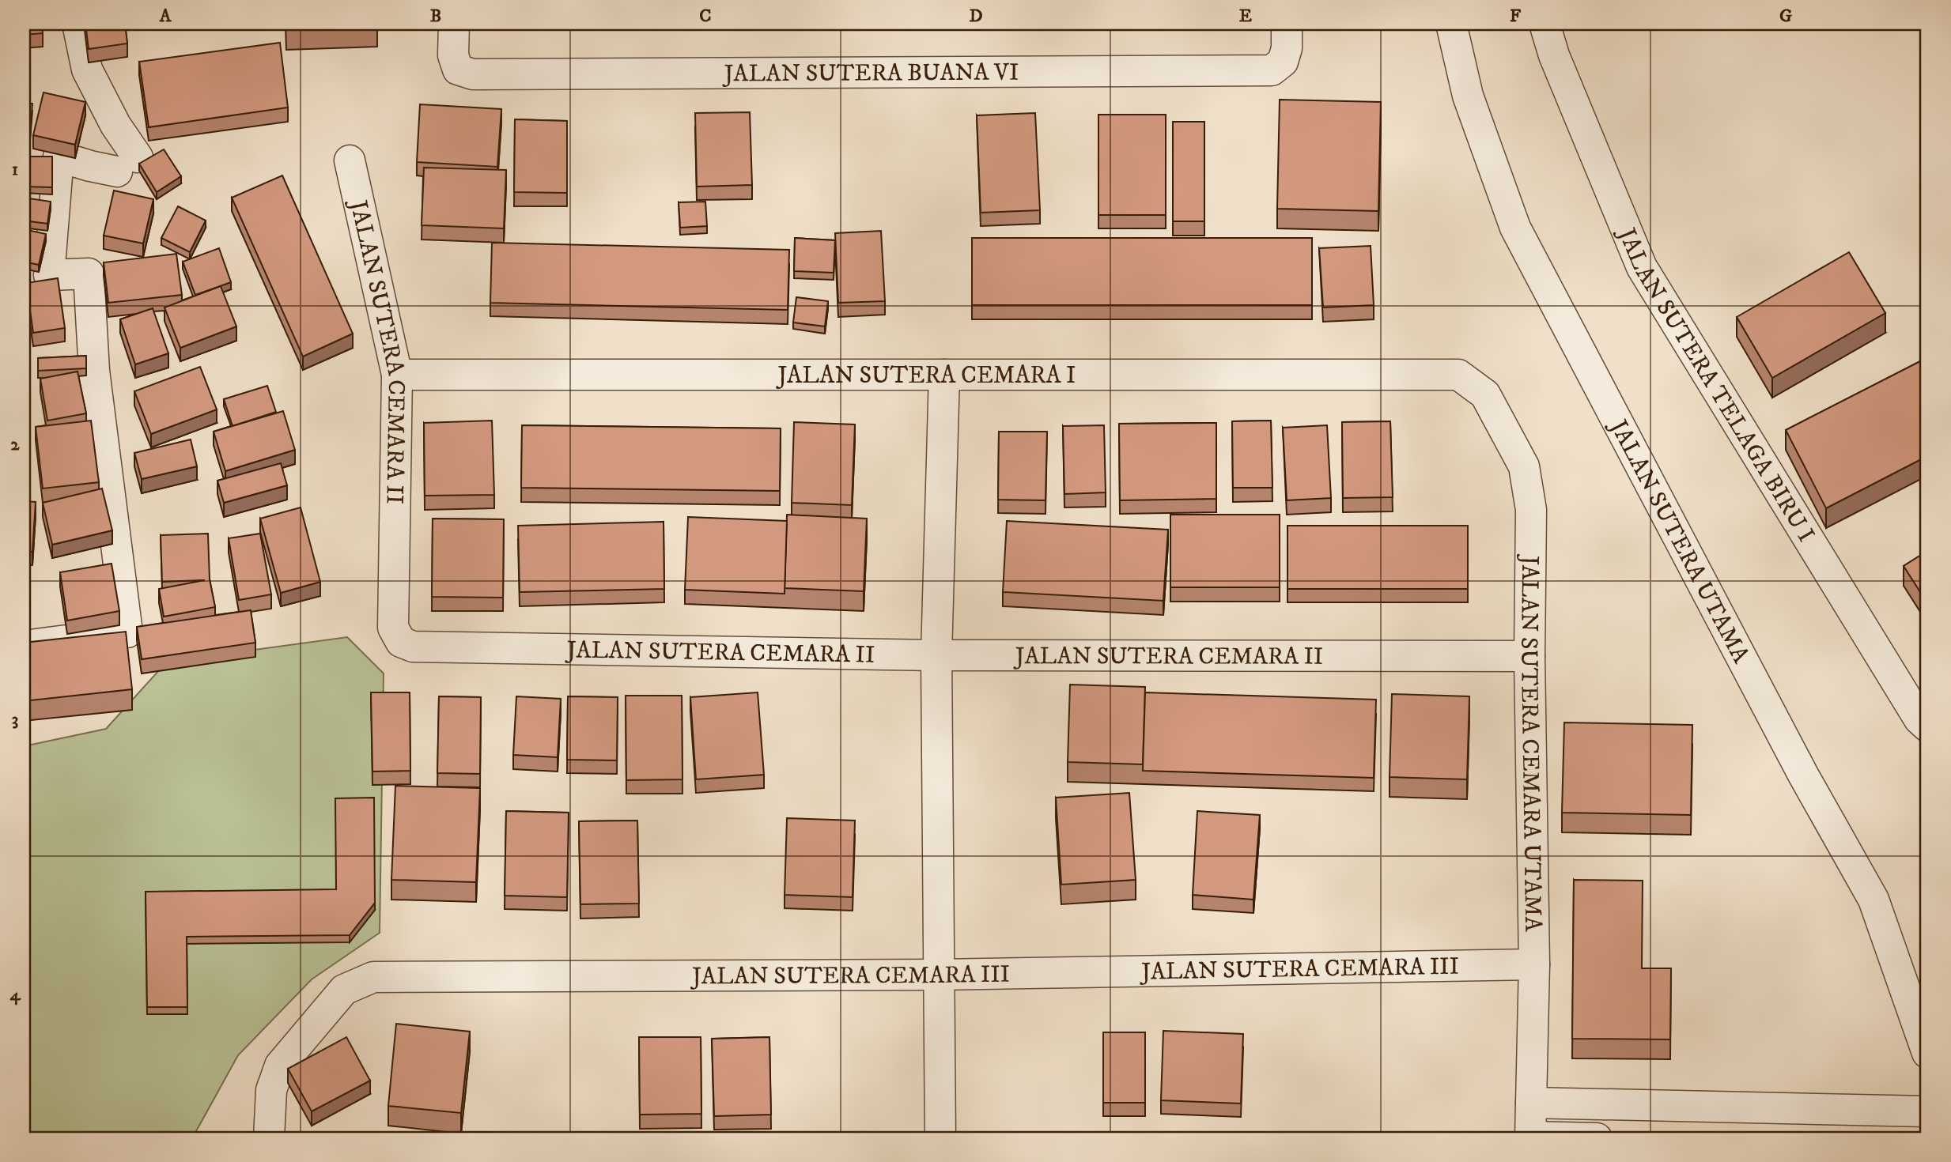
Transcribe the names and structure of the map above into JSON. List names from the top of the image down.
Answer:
{
  "streets": {
    "street": [
      "JALAN SUTERA BUANA VI",
      "JALAN SUTERA CEMARA II",
      "JALAN SUTERA CEMARA I",
      "JALAN SUTERA TELAGA BIRU I",
      "JALAN SUTERA UTAMA",
      "JALAN SUTERA CEMARA UTAMA",
      "JALAN SUTERA CEMARA III"
    ]
  },
  "crossings": [
    ["JALAN SUTERA CEMARA II", "JALAN SUTERA CEMARA I"],
    ["JALAN SUTERA CEMARA II", "JALAN SUTERA CEMARA UTAMA"],
    ["JALAN SUTERA CEMARA I", "JALAN SUTERA CEMARA UTAMA"],
    ["JALAN SUTERA CEMARA UTAMA", "JALAN SUTERA CEMARA III"]
  ],
  "grid": {
    "columns": [
      "A",
      "B",
      "C",
      "D",
      "E",
      "F",
      "G"
    ],
    "rows": [
      "1",
      "2",
      "3",
      "4"
    ]
  }
}
